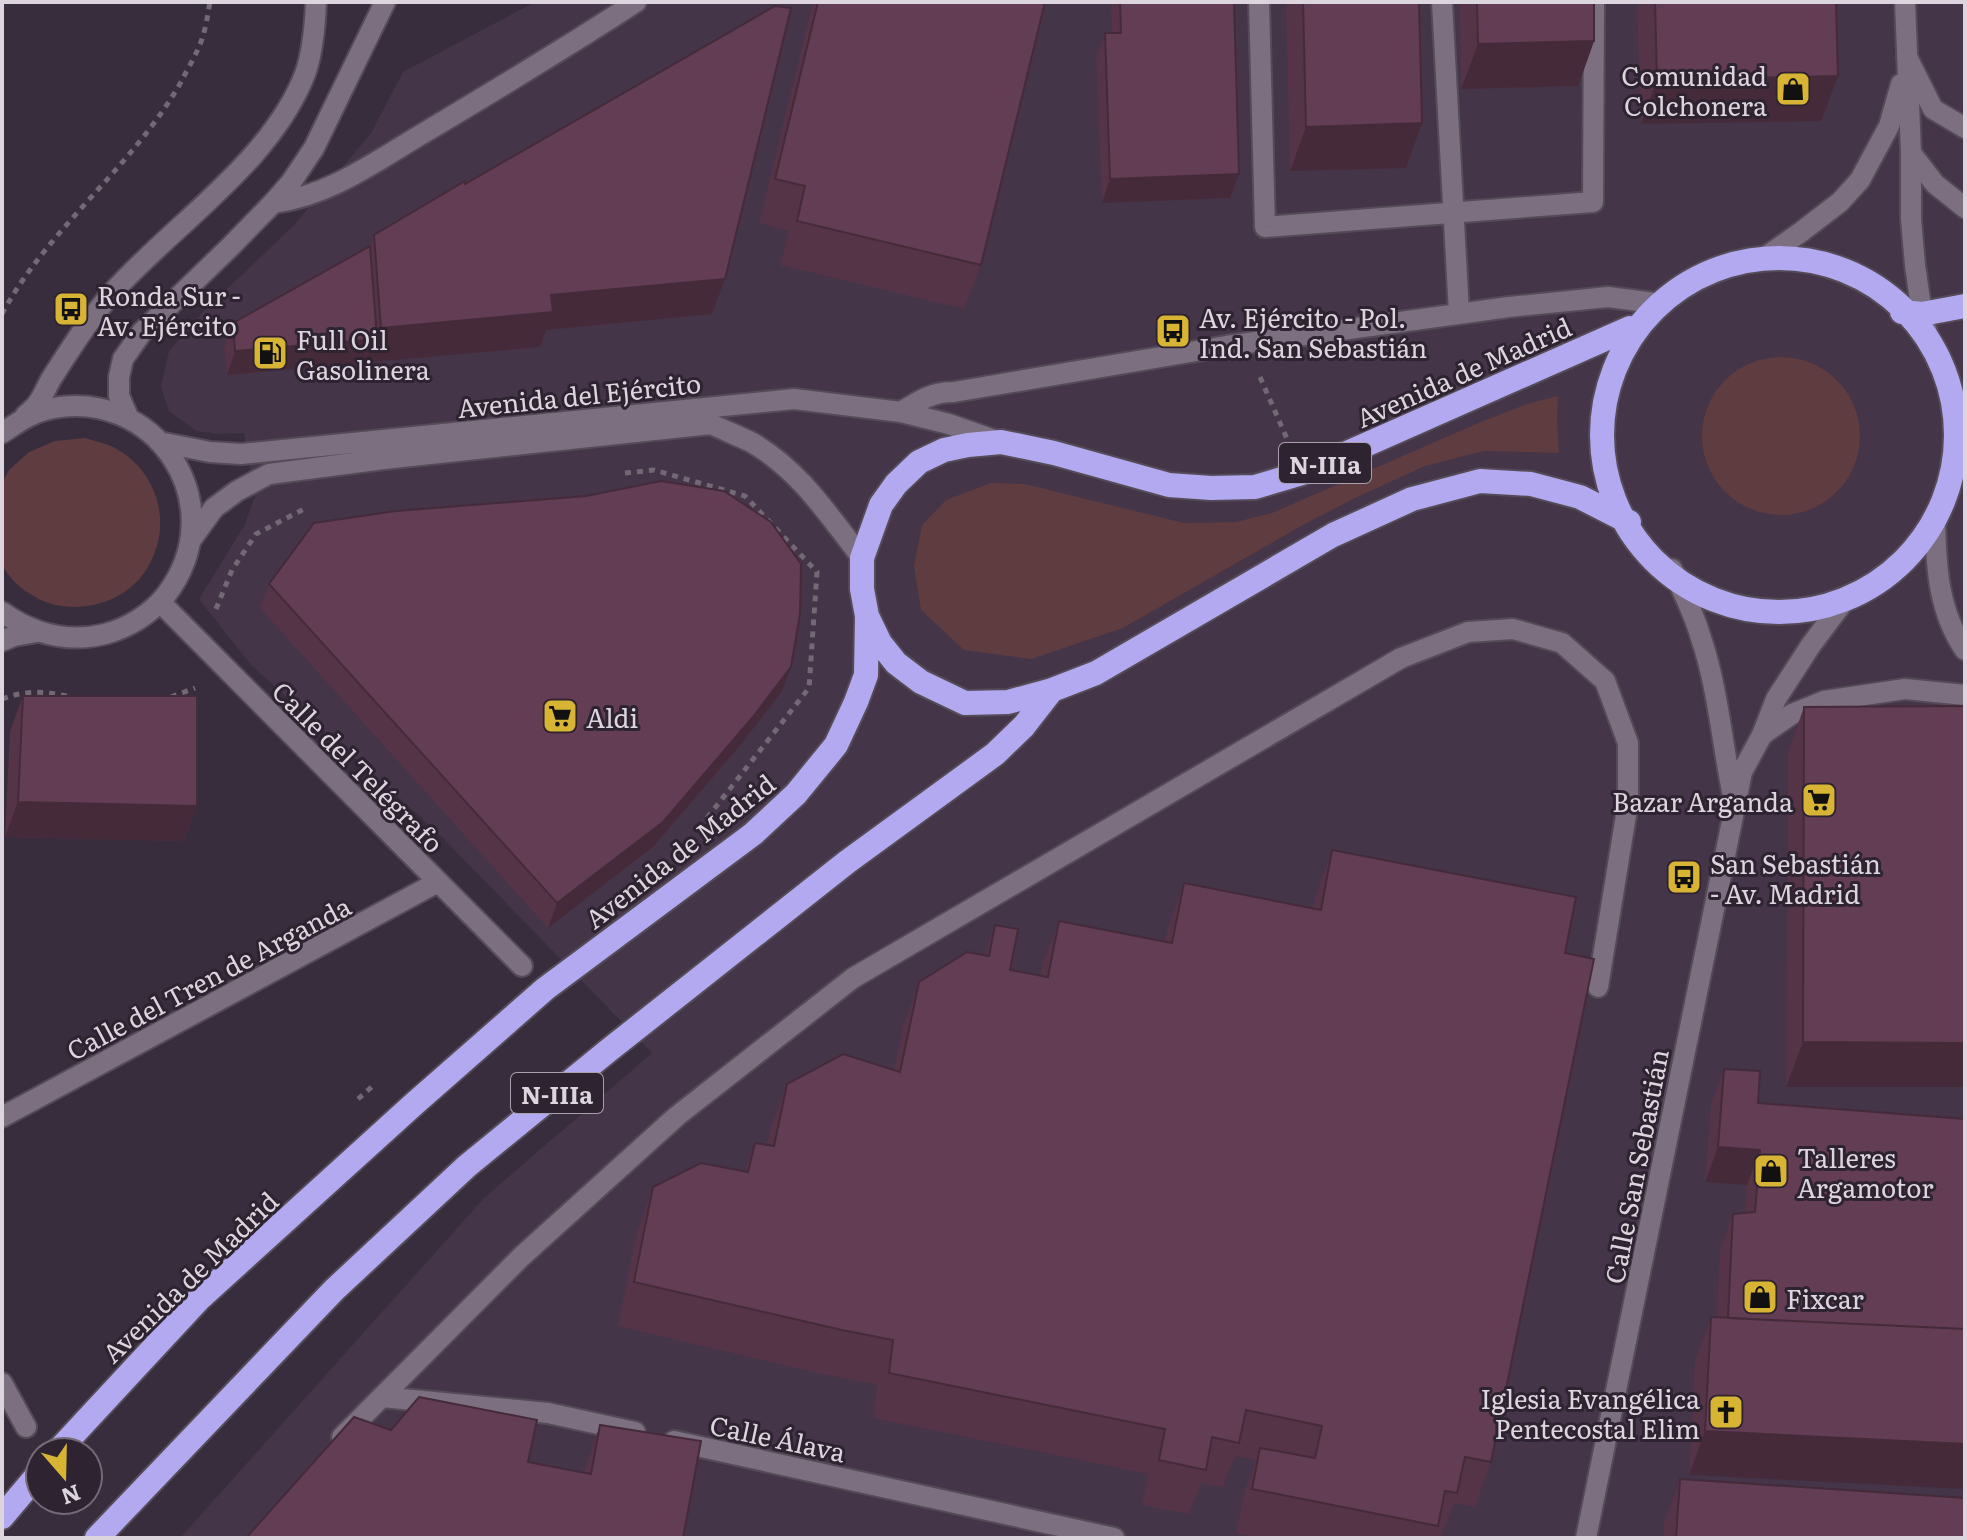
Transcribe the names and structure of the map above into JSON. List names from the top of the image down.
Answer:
{
  "streets": {
    "highway": ["Avenida de Madrid", "N-IIIa"],
    "main road": [
      "Avenida del Ejército",
      "Calle del Telégrafo",
      "Calle del Tren de Arganda",
      "Calle San Sebastián",
      "Calle Álava"
    ]
  },
  "crossings": [
    ["Avenida de Madrid", "Avenida del Ejército"],
    ["Avenida de Madrid", "N-IIIa"],
    ["N-IIIa", "Calle San Sebastián"],
    ["Calle del Telégrafo", "Calle del Tren de Arganda"]
  ],
  "places": {
    "shop": ["Comunidad Colchonera", "Talleres Argamotor", "Fixcar"],
    "bus stop": ["Ronda Sur - Av. Ejército", "Av. Ejército - Pol. Ind. San Sebastián", "San Sebastián - Av. Madrid"],
    "fuel station": ["Full Oil Gasolinera"],
    "supermarket": ["Aldi", "Bazar Arganda"],
    "church": ["Iglesia Evangélica Pentecostal Elim"]
  },
  "north": "bottom"
}
